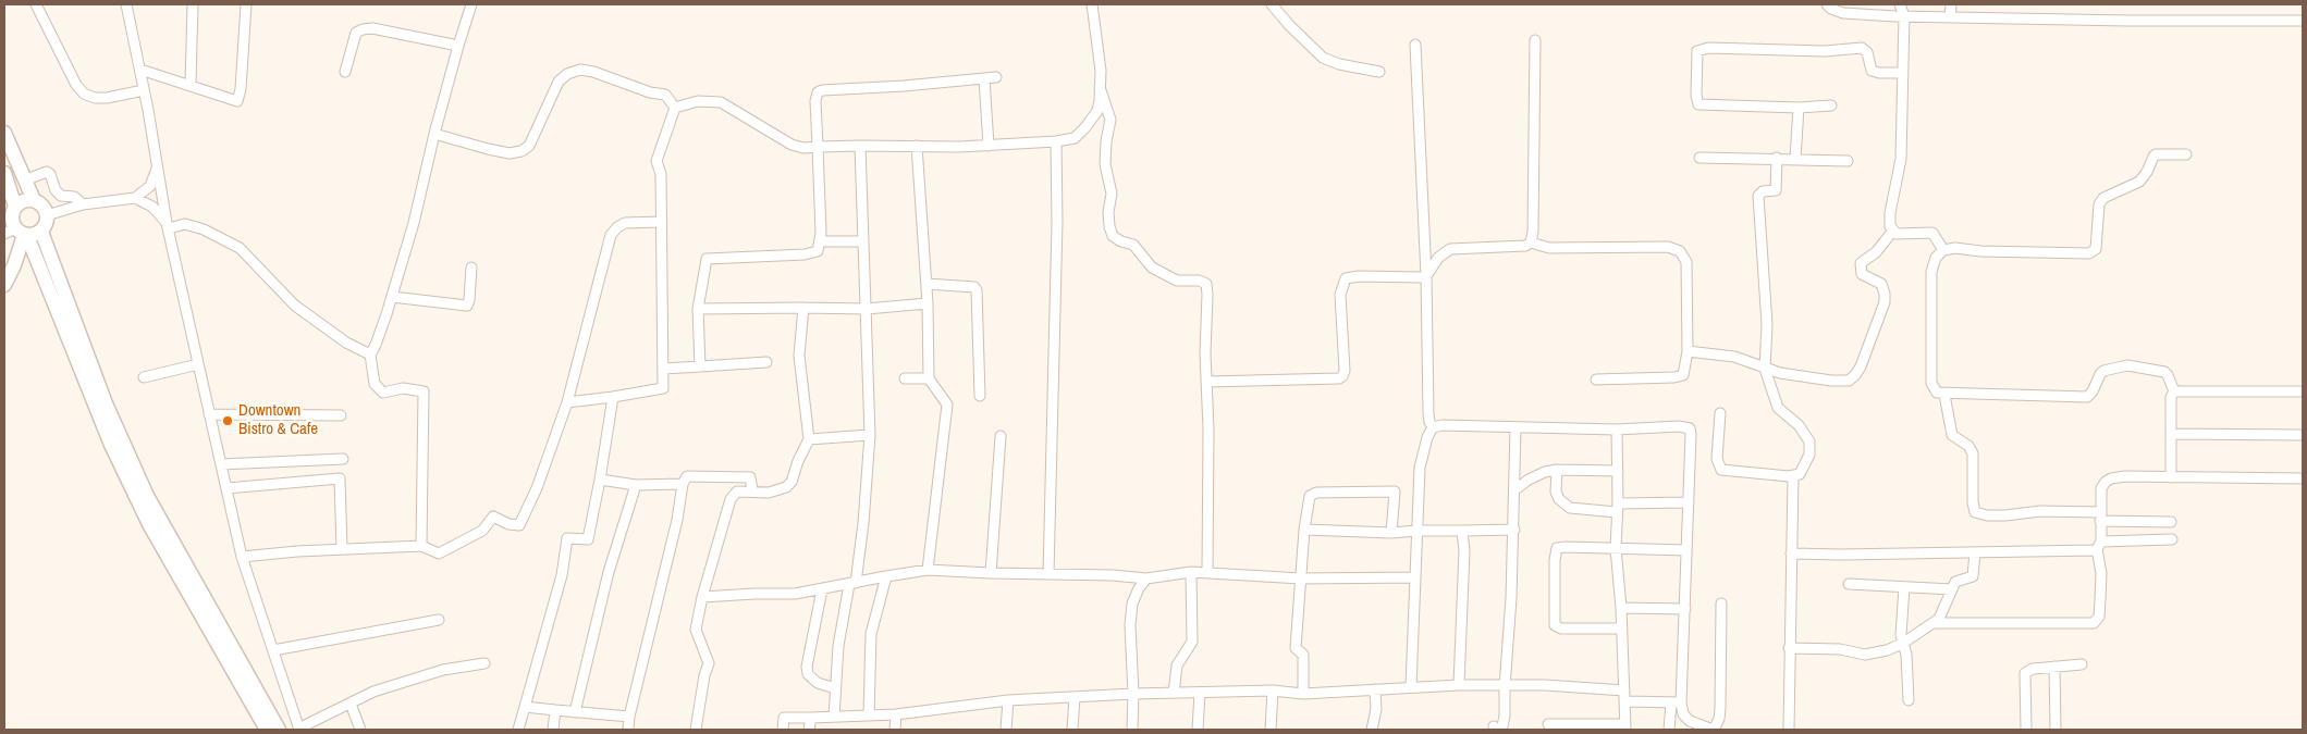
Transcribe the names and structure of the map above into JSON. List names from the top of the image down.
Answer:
{
  "places": ["Downtown Bistro & Cafe"]
}
